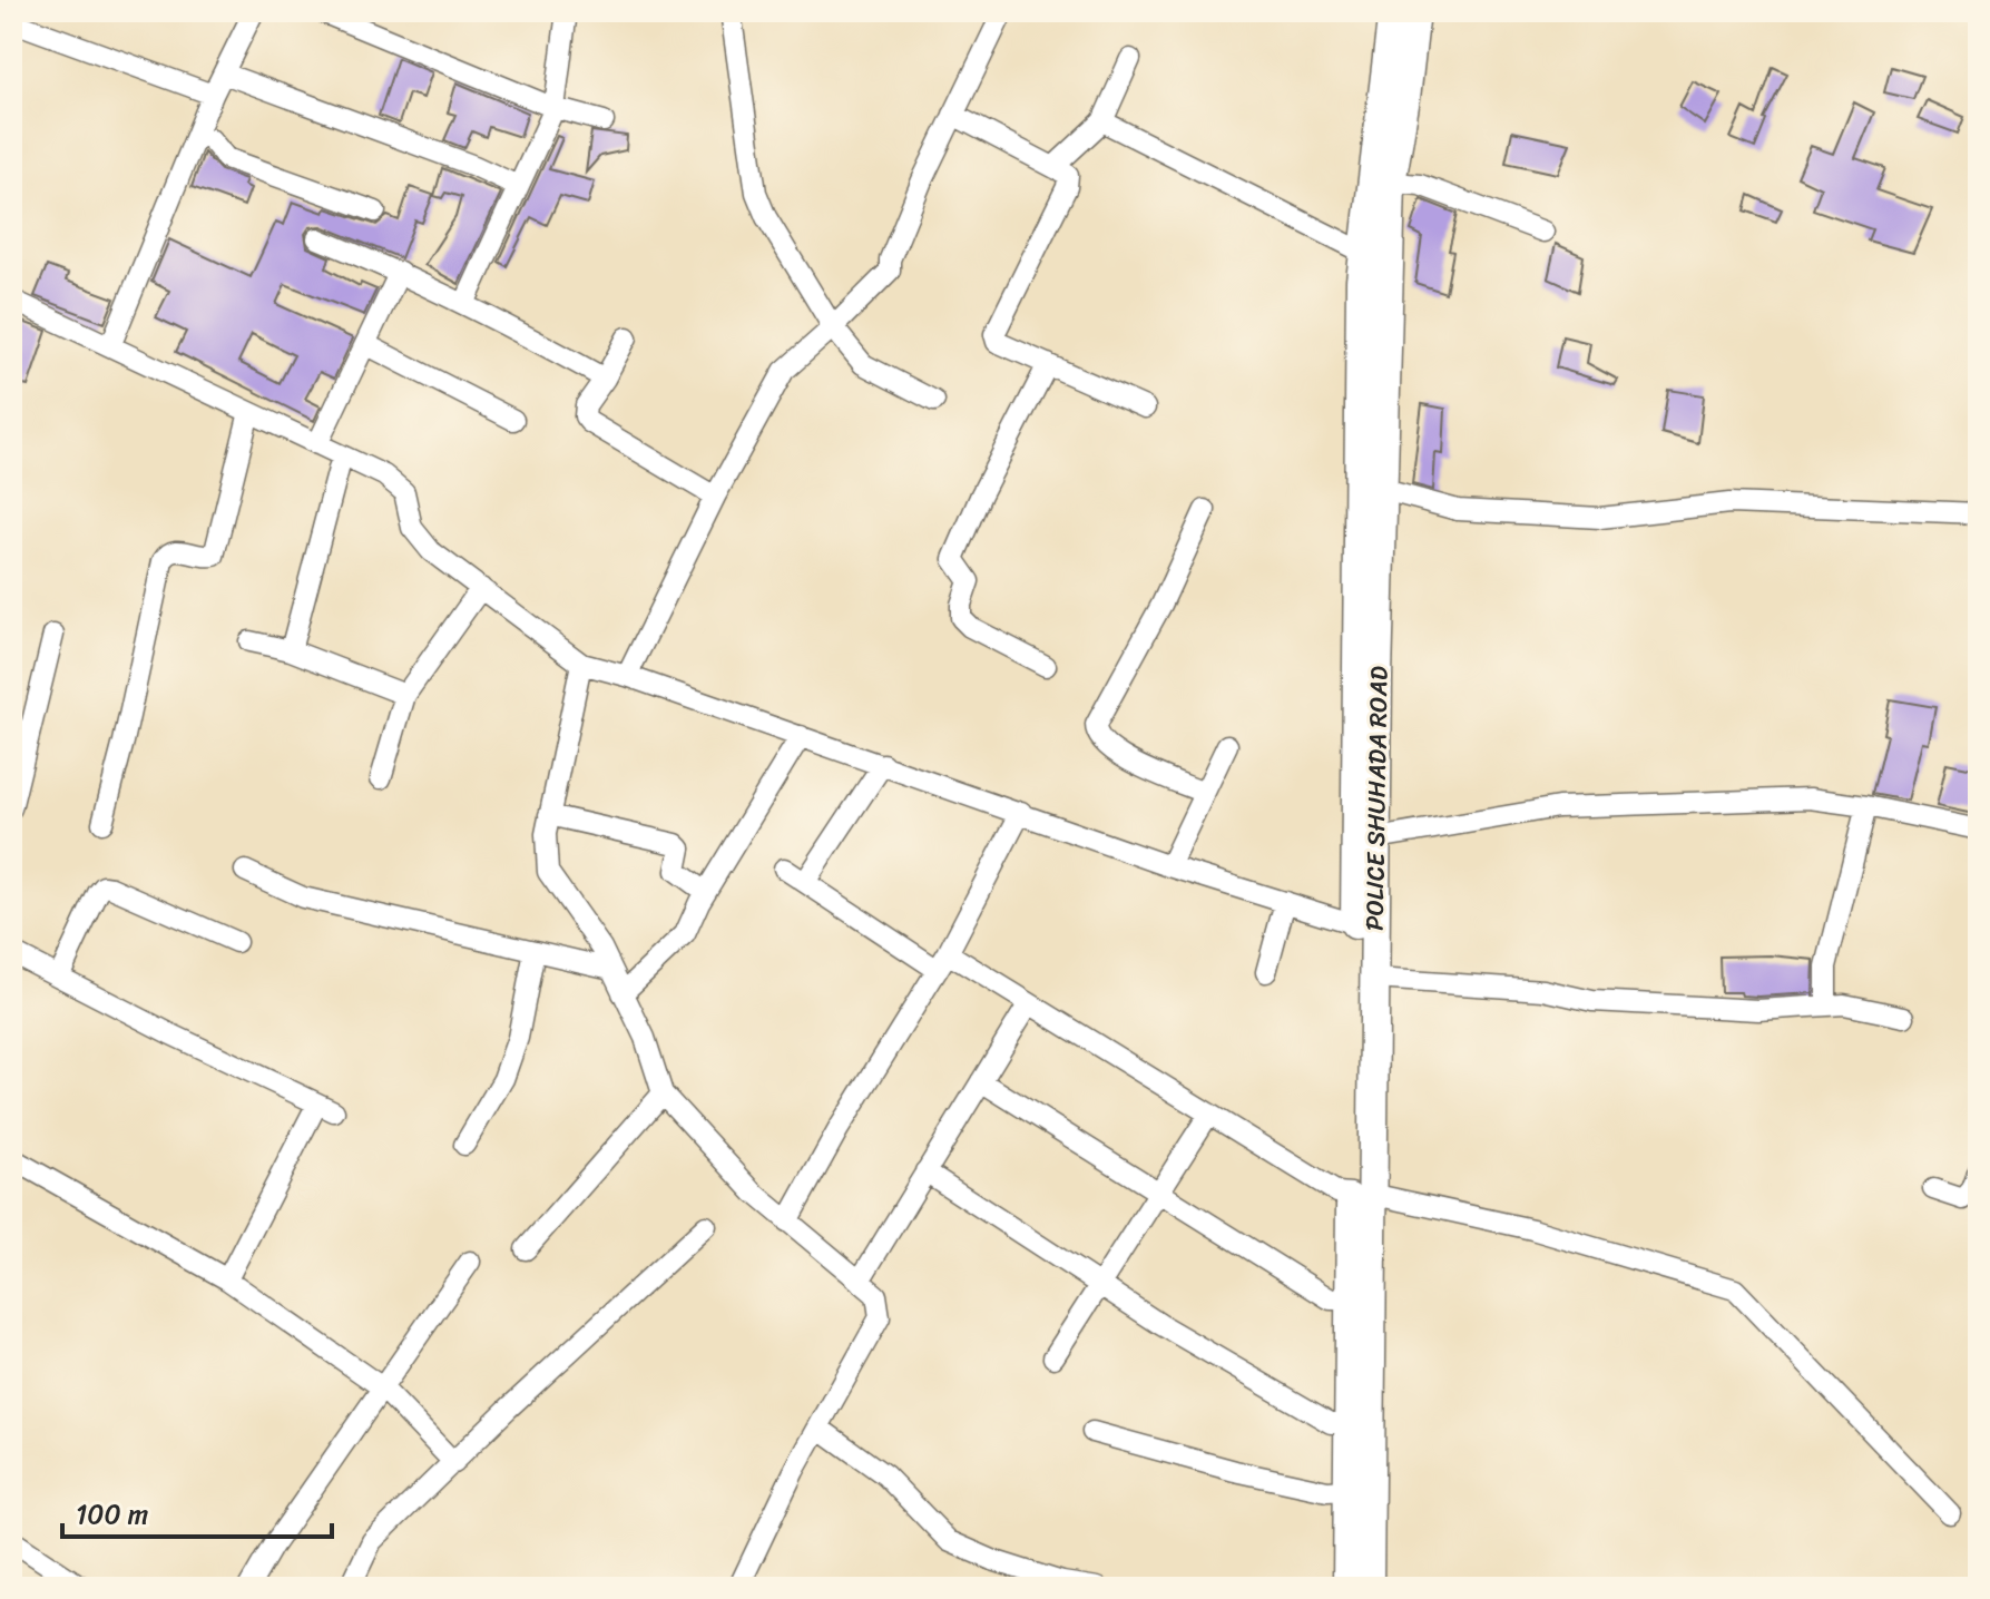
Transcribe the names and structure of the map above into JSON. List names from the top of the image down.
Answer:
{
  "streets": {
    "main road": ["POLICE SHUHADA ROAD"]
  },
  "scale_bar": "100 m"
}
